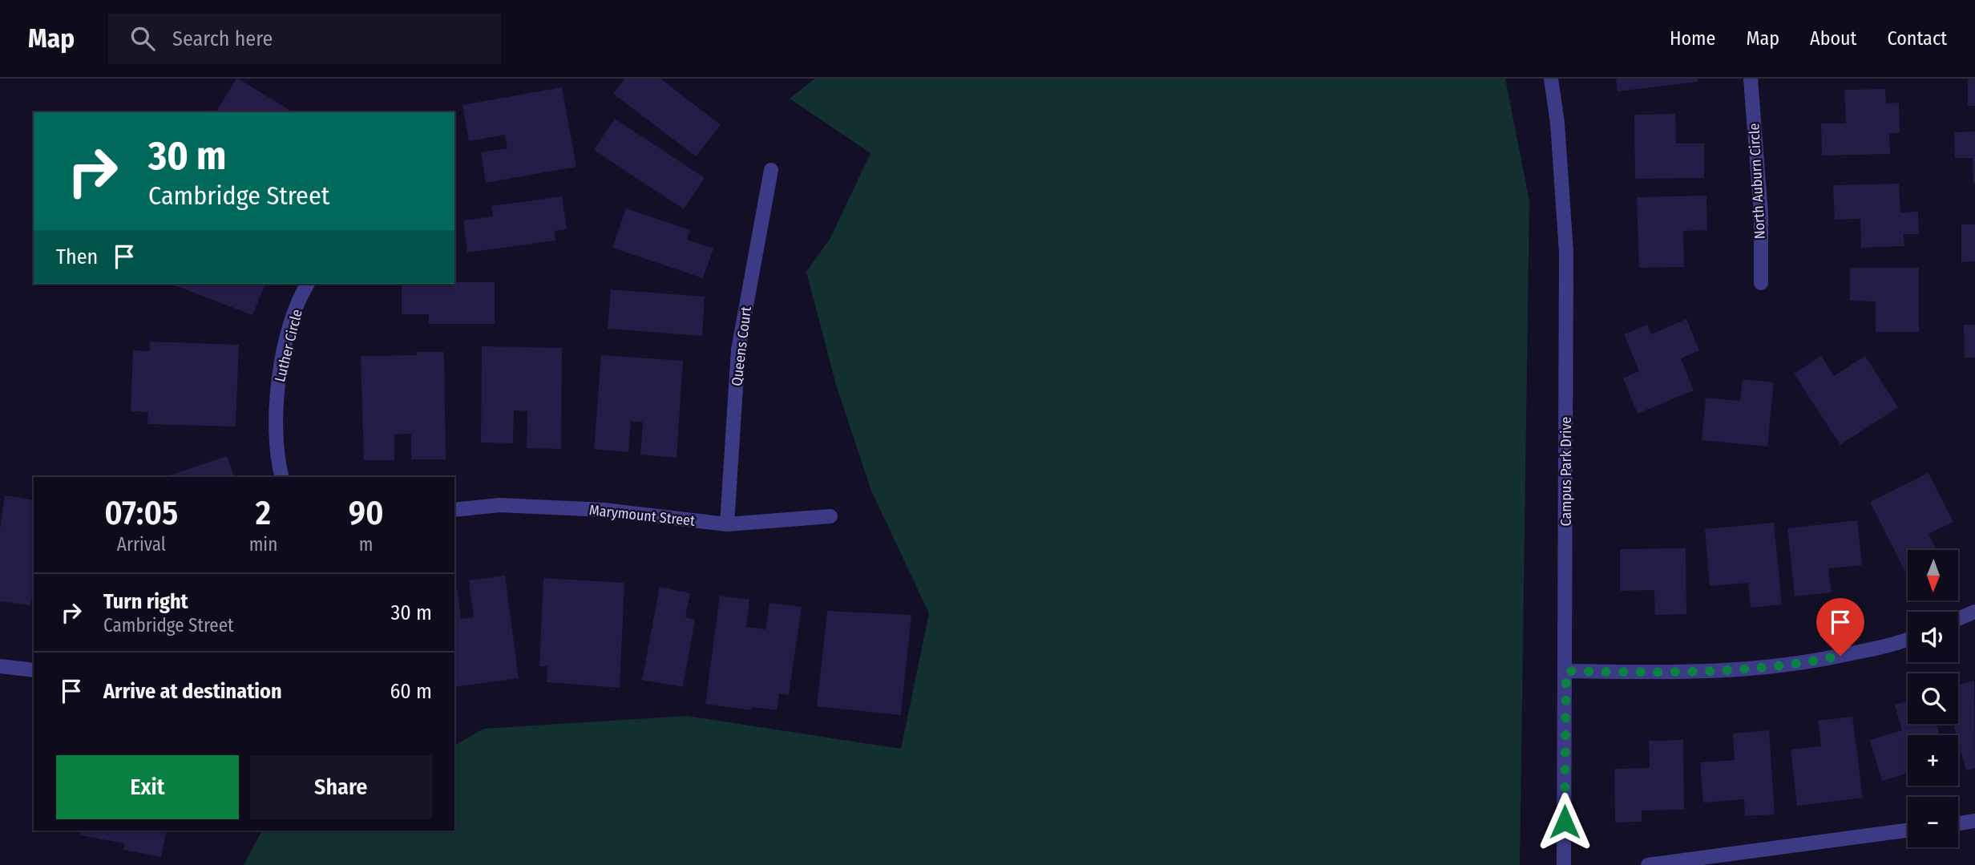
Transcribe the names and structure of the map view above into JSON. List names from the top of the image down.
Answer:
{
  "streets": {
    "street": [
      "North Auburn Circle",
      "Luther Circle",
      "Queens Court",
      "Campus Park Drive",
      "Marymount Street"
    ]
  },
  "crossings": [
    ["Queens Court", "Marymount Street"]
  ],
  "north": "bottom",
  "page": {
    "header": "Map",
    "search": "Search here",
    "nav": [
      "Home",
      "Map",
      "About",
      "Contact"
    ],
    "turn": ["30 m", "Cambridge Street"],
    "then": "Then",
    "eta": [
      "07:05",
      "Arrival",
      "2",
      "min",
      "90",
      "m"
    ],
    "map_buttons": ["+", "−"],
    "list": [
      {
        "name": "Turn right",
        "note": "Cambridge Street",
        "value": "30 m"
      },
      {
        "name": "Arrive at destination",
        "value": "60 m"
      }
    ],
    "buttons": ["Exit", "Share"]
  }
}
